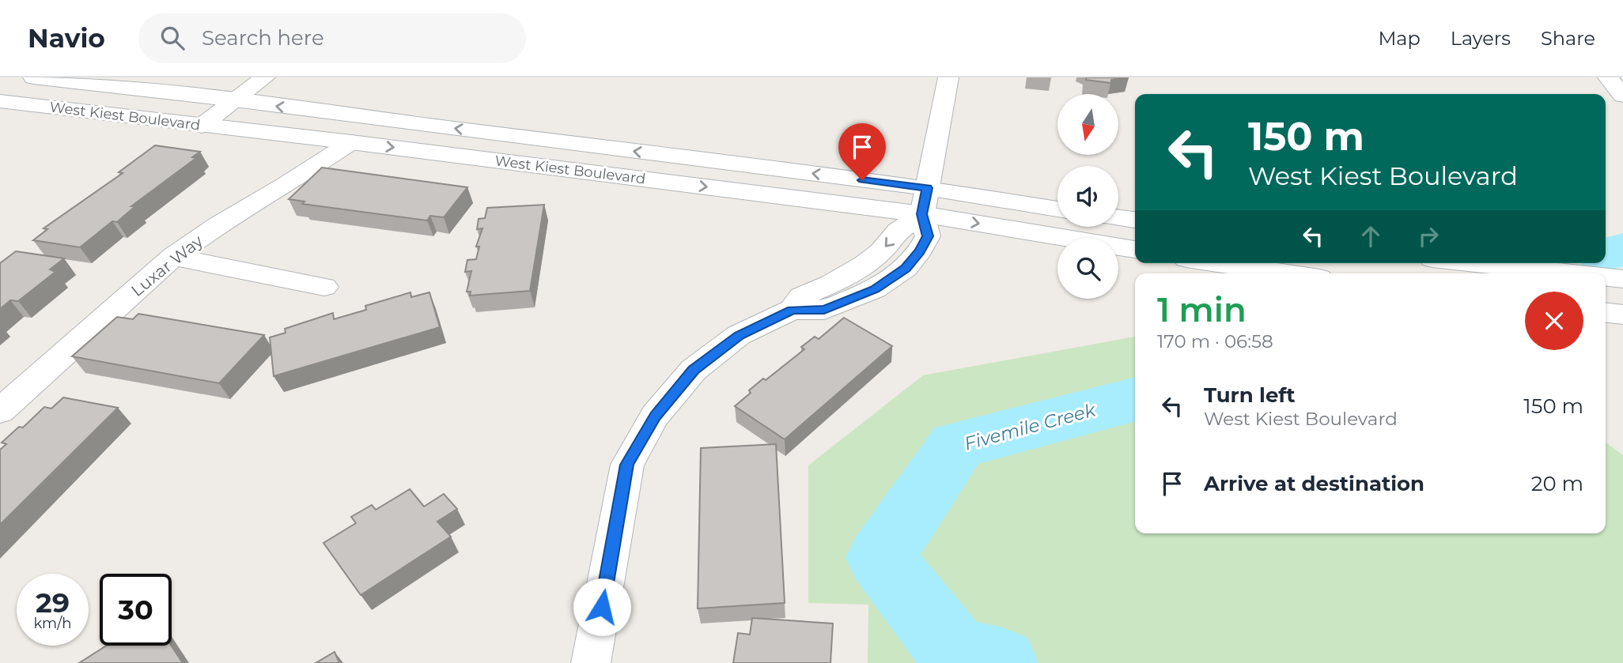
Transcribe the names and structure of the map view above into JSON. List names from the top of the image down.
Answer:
{
  "streets": {
    "main road": ["West Kiest Boulevard", "Luxar Way"]
  },
  "crossings": [
    ["West Kiest Boulevard", "Luxar Way"]
  ],
  "water": ["Fivemile Creek"],
  "north": "bottom",
  "page": {
    "header": "Navio",
    "search": "Search here",
    "nav": ["Map", "Layers", "Share"],
    "turn": ["150 m", "West Kiest Boulevard"],
    "heading": ["1 min", "170 m · 06:58"],
    "list": [
      {
        "name": "Turn left",
        "note": "West Kiest Boulevard",
        "value": "150 m"
      },
      {
        "name": "Arrive at destination",
        "value": "20 m"
      }
    ],
    "speed": "29 km/h",
    "limit": "30"
  }
}
